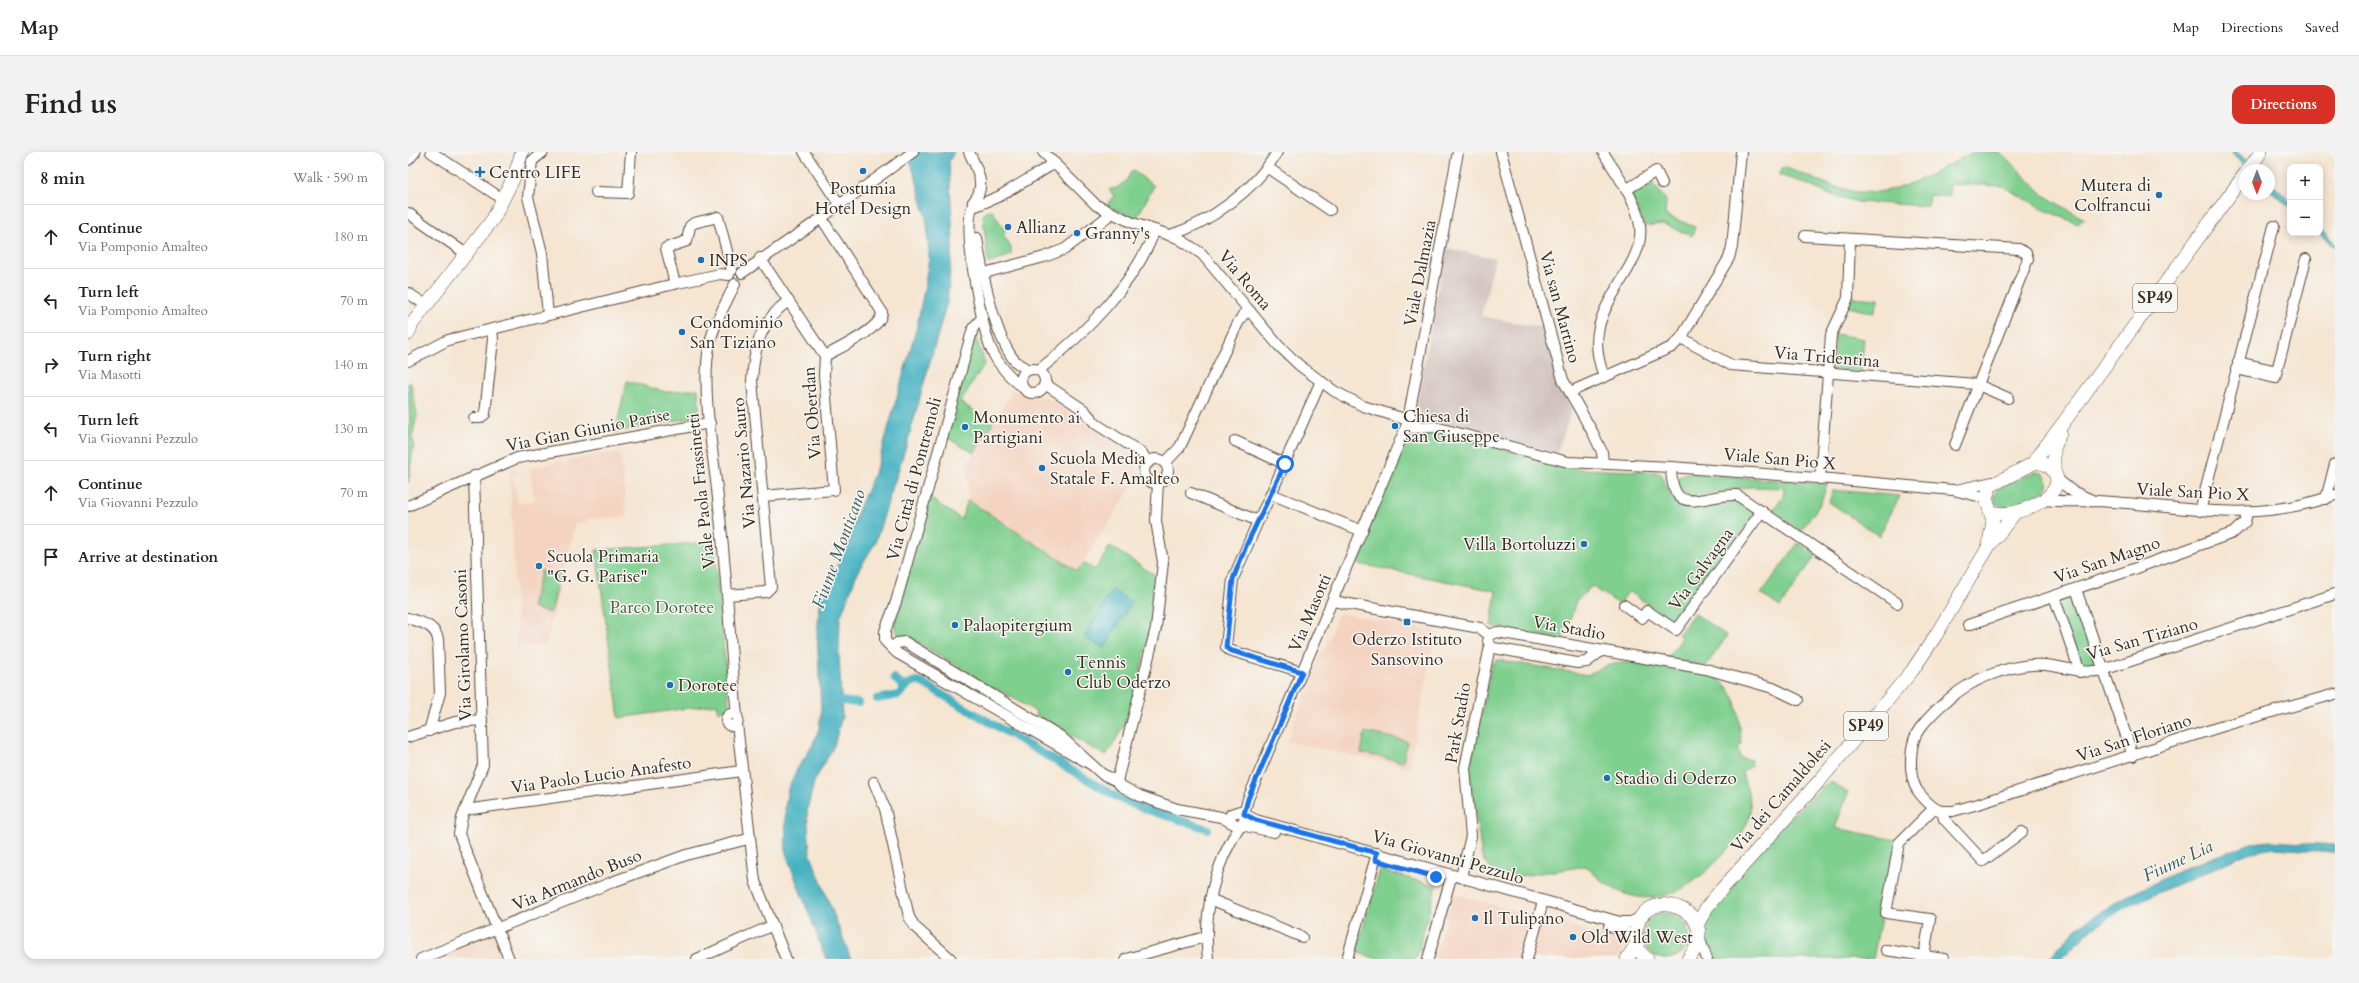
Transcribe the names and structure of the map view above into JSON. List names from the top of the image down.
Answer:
{
  "streets": {
    "main road": ["SP49", "Via dei Camaldolesi"],
    "street": [
      "Viale Dalmazia",
      "Via Roma",
      "Via san Martino",
      "Via Tridentina",
      "Via Oberdan",
      "Via Gian Giunio Parise",
      "Viale San Pio X",
      "Via Nazario Sauro",
      "Via Città di Pontremoli",
      "Viale Paola Frassinetti",
      "Via San Magno",
      "Via Galvagna",
      "Via Masotti",
      "Via Stadio",
      "Via San Tiziano",
      "Via Girolamo Casoni",
      "Park Stadio",
      "Via San Floriano",
      "Via Paolo Lucio Anafesto",
      "Via Giovanni Pezzulo",
      "Via Armando Buso"
    ]
  },
  "crossings": [
    ["Viale Dalmazia", "Via Roma"],
    ["Viale Dalmazia", "Via Masotti"],
    ["Via Roma", "Via san Martino"],
    ["Via Roma", "Viale San Pio X"],
    ["Via Roma", "Via Masotti"],
    ["SP49", "Viale San Pio X"],
    ["SP49", "Via dei Camaldolesi"],
    ["SP49", "Via Giovanni Pezzulo"],
    ["Via san Martino", "Viale San Pio X"],
    ["Via Oberdan", "Via Nazario Sauro"],
    ["Via Gian Giunio Parise", "Viale Paola Frassinetti"],
    ["Via Gian Giunio Parise", "Via Girolamo Casoni"],
    ["Viale San Pio X", "Via San Magno"],
    ["Via Nazario Sauro", "Viale Paola Frassinetti"],
    ["Via Città di Pontremoli", "Via Masotti"],
    ["Via Città di Pontremoli", "Via Giovanni Pezzulo"],
    ["Viale Paola Frassinetti", "Via Paolo Lucio Anafesto"],
    ["Viale Paola Frassinetti", "Via Armando Buso"],
    ["Via Masotti", "Via Stadio"],
    ["Via Masotti", "Via Giovanni Pezzulo"],
    ["Via Stadio", "Park Stadio"],
    ["Via San Tiziano", "Via San Floriano"],
    ["Via Girolamo Casoni", "Via Paolo Lucio Anafesto"],
    ["Via Girolamo Casoni", "Via Armando Buso"],
    ["Park Stadio", "Via Giovanni Pezzulo"]
  ],
  "water": ["Fiume Monticano", "Fiume Lia"],
  "parks": ["Parco Dorotee"],
  "places": {
    "other": [
      "Postumia Hotel Design",
      "Mutera di Colfrancui",
      "Allianz",
      "Granny's",
      "INPS",
      "Condominio San Tiziano",
      "Chiesa di San Giuseppe",
      "Monumento ai Partigiani",
      "Scuola Media Statale F. Amalteo",
      "Villa Bortoluzzi",
      "Scuola Primaria \"G. G. Parise\"",
      "Palaopitergium",
      "Tennis Club Oderzo",
      "Dorotee",
      "Stadio di Oderzo",
      "Il Tulipano",
      "Old Wild West"
    ],
    "health": ["Centro LIFE"],
    "transit": ["Oderzo Istituto Sansovino"]
  },
  "north": "bottom",
  "page": {
    "header": "Map",
    "nav": ["Map", "Directions", "Saved"],
    "title": "Find us",
    "buttons": "Directions",
    "heading": ["8 min", "Walk · 590 m"],
    "map_buttons": ["+", "−"],
    "list": [
      ["Continue", "Via Pomponio Amalteo", "180 m"],
      ["Turn left", "Via Pomponio Amalteo", "70 m"],
      ["Turn right", "Via Masotti", "140 m"],
      ["Turn left", "Via Giovanni Pezzulo", "130 m"],
      ["Continue", "Via Giovanni Pezzulo", "70 m"],
      "Arrive at destination"
    ]
  }
}
